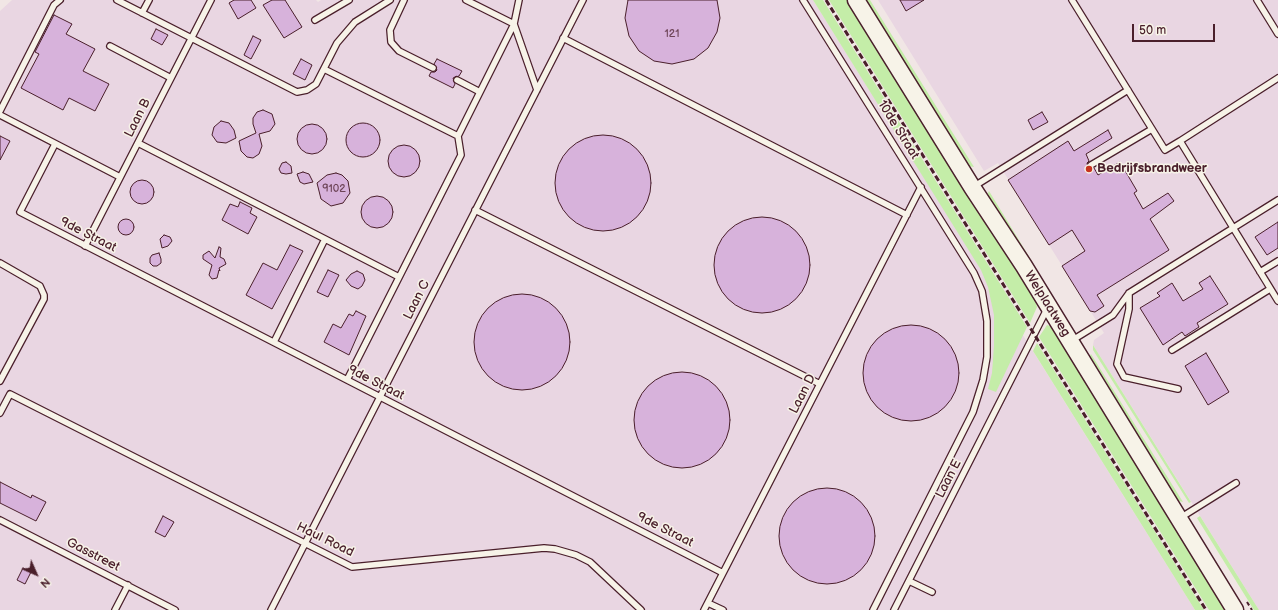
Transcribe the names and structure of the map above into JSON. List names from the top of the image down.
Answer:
{
  "streets": {
    "street": ["Welplaatweg"],
    "lane": [
      "Laan B",
      "10de Straat",
      "9de Straat",
      "Laan C",
      "Laan D",
      "Laan E",
      "Haul Road",
      "Gasstreet"
    ]
  },
  "crossings": [
    ["Laan B", "9de Straat"],
    ["10de Straat", "Laan D"],
    ["9de Straat", "Laan C"],
    ["9de Straat", "Laan D"],
    ["Laan C", "Haul Road"],
    ["Welplaatweg", "Laan E"]
  ],
  "places": ["Bedrijfsbrandweer"],
  "house_numbers": ["121", "9102"],
  "scale_bar": "50 m",
  "north": "bottom right"
}
